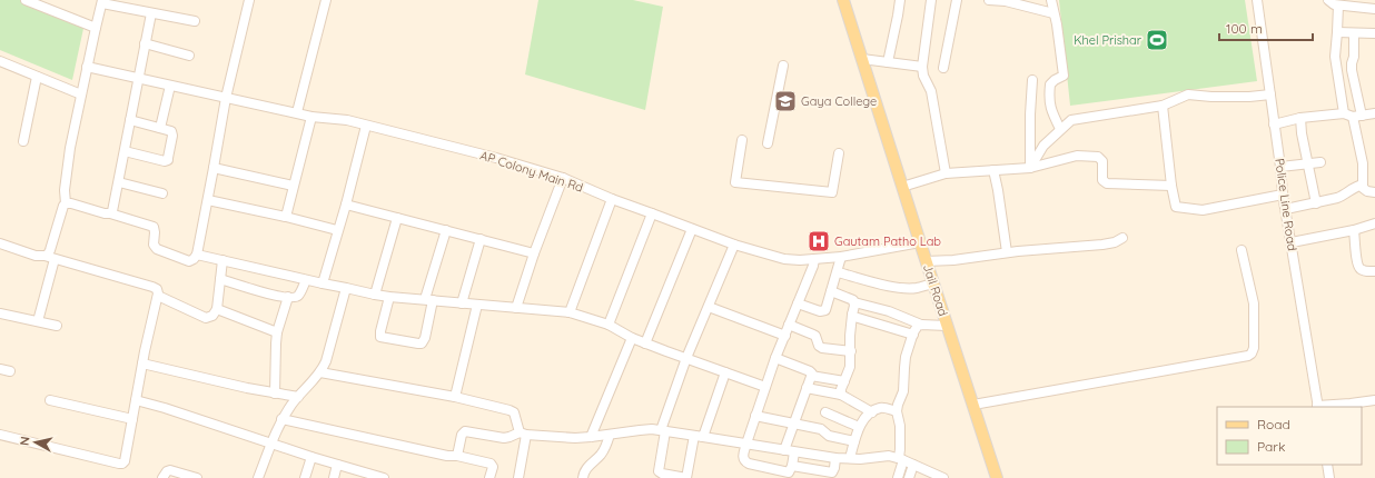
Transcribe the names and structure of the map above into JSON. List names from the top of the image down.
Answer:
{
  "streets": {
    "main road": ["Jail Road"],
    "street": ["AP Colony Main Rd", "Police Line Road"]
  },
  "crossings": [
    ["AP Colony Main Rd", "Jail Road"]
  ],
  "places": {
    "sports": ["Khel Prishar"],
    "school or university": ["Gaya College"],
    "hospital": ["Gautam Patho Lab"]
  },
  "legend": ["Road", "Park"],
  "scale_bar": "100 m",
  "north": "left"
}
